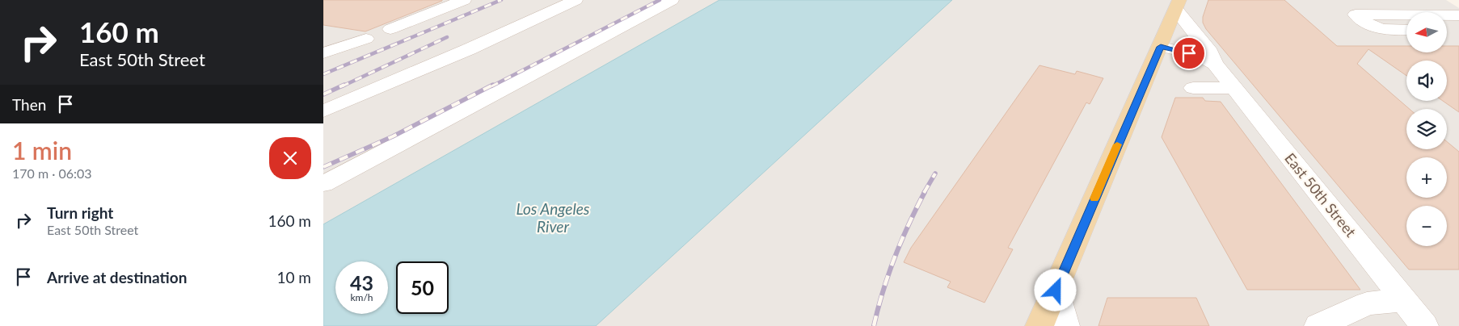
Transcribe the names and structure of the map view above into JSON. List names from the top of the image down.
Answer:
{
  "streets": {
    "street": ["East 50th Street"]
  },
  "water": ["Los Angeles River"],
  "north": "left",
  "page": {
    "turn": ["160 m", "East 50th Street"],
    "map_buttons": ["+", "−"],
    "then": "Then",
    "heading": ["1 min", "170 m · 06:03"],
    "list": [
      {
        "name": "Turn right",
        "note": "East 50th Street",
        "value": "160 m"
      },
      {
        "name": "Arrive at destination",
        "value": "10 m"
      }
    ],
    "speed": "43 km/h",
    "limit": "50"
  }
}
